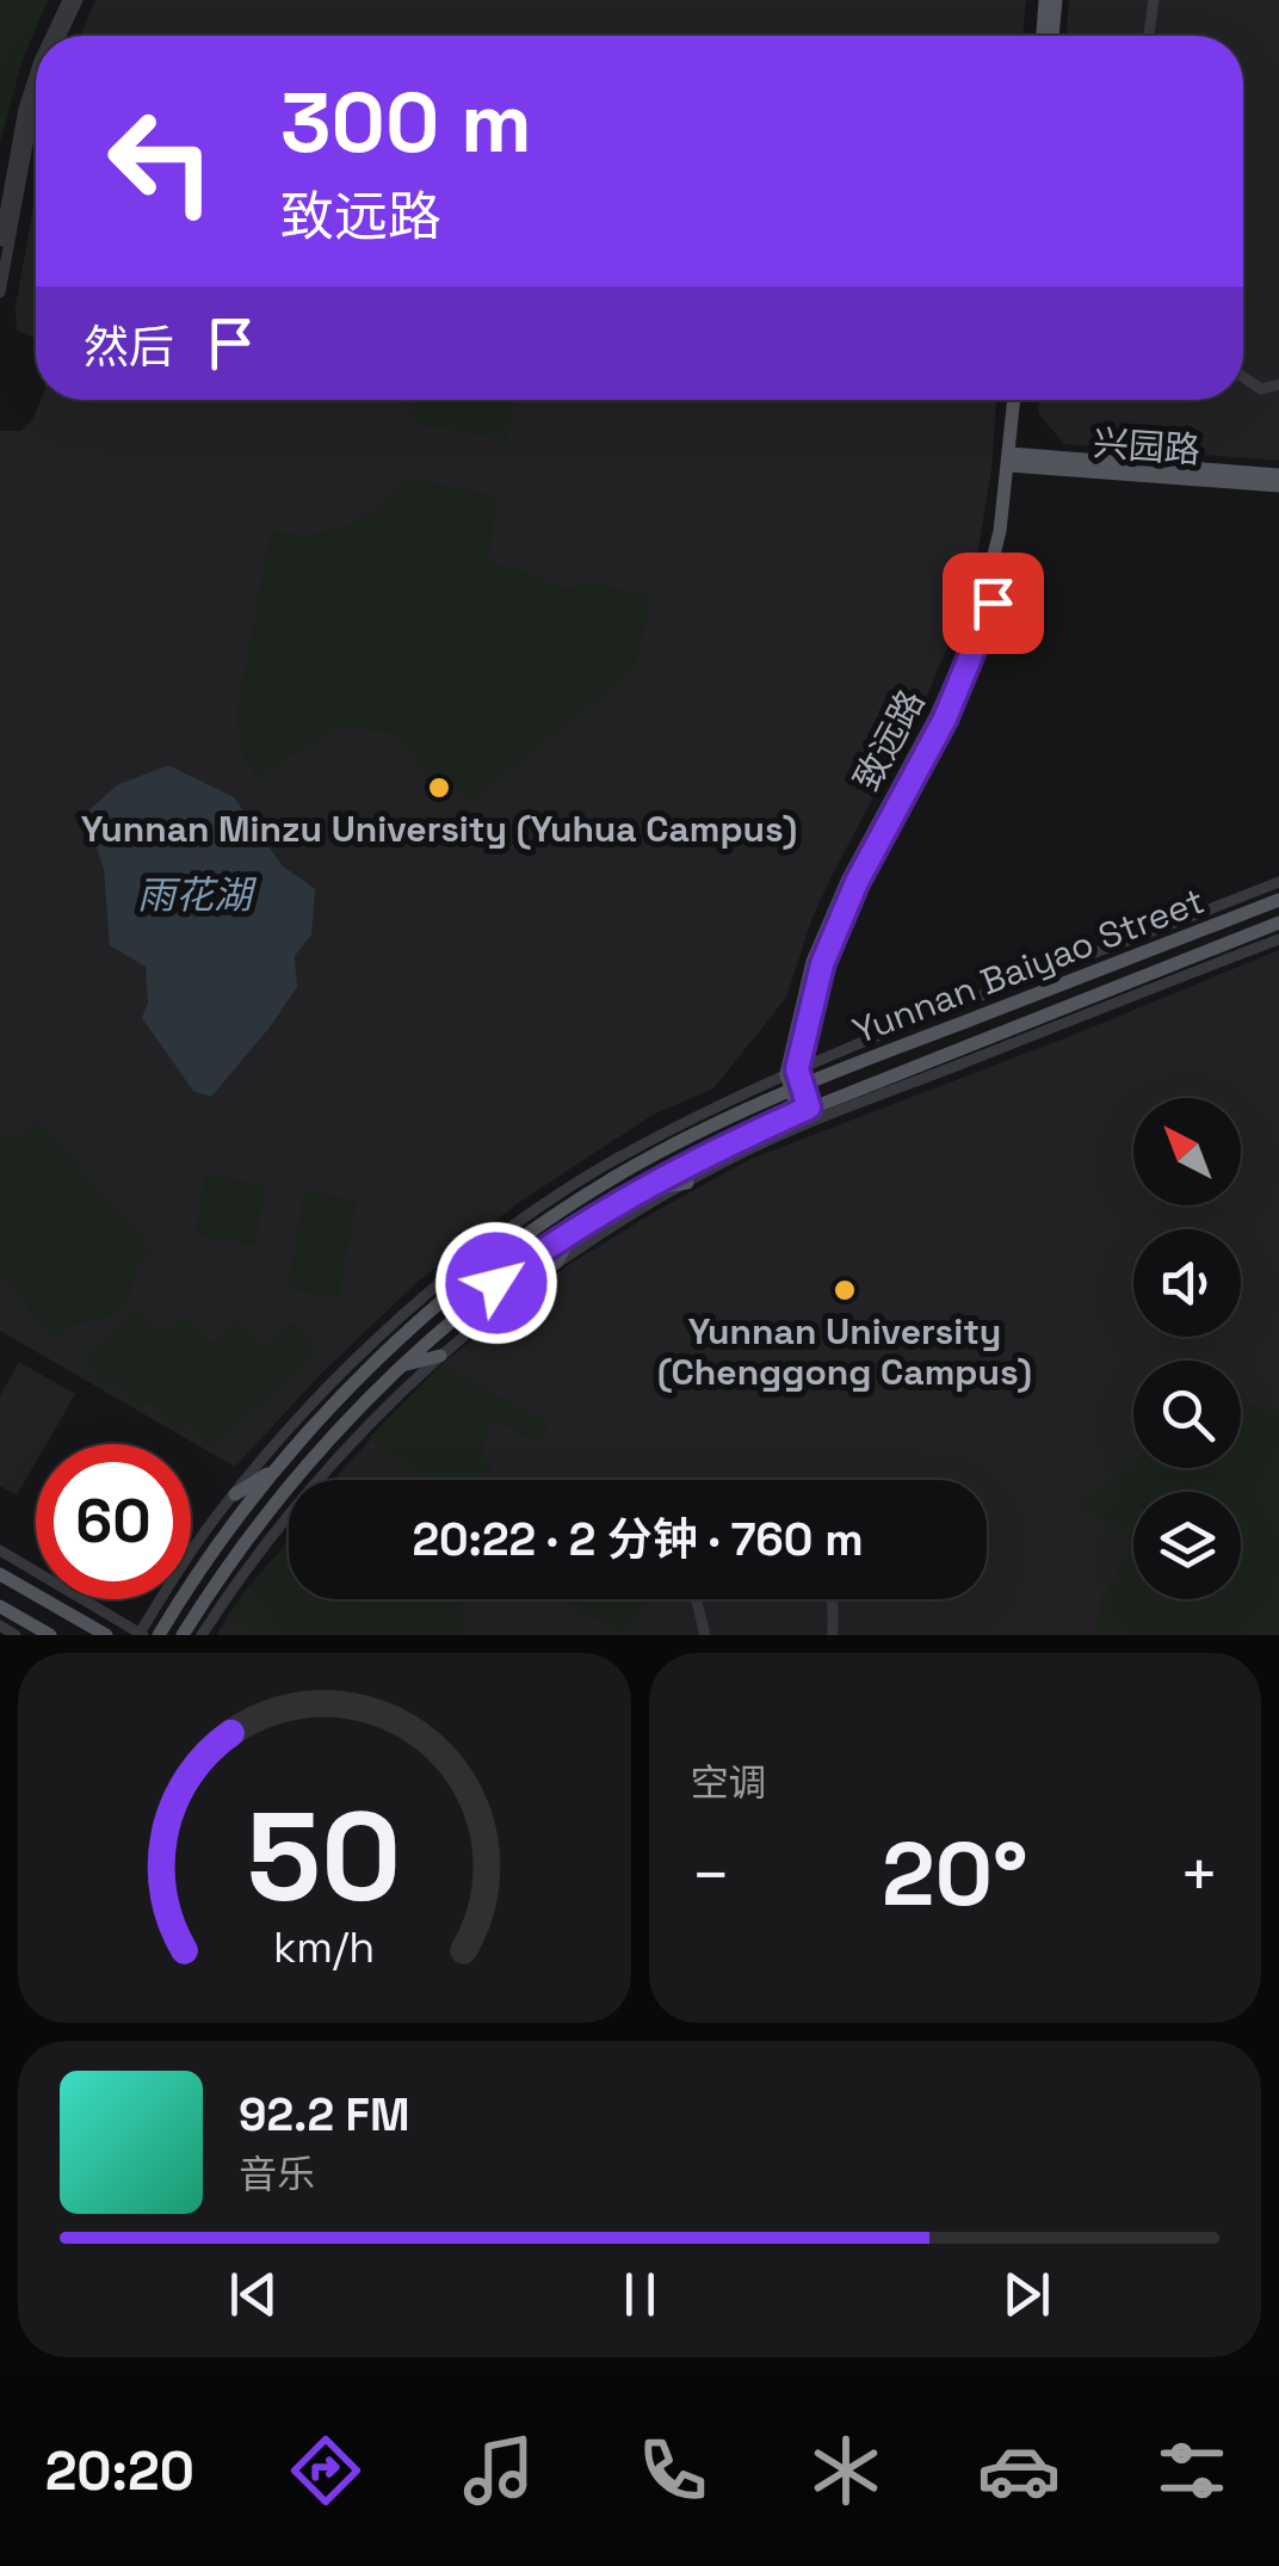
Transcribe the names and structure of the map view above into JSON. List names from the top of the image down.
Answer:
{
  "streets": {
    "main road": ["兴园路", "致远路", "Yunnan Baiyao Street"]
  },
  "crossings": [
    ["兴园路", "致远路"],
    ["致远路", "Yunnan Baiyao Street"]
  ],
  "water": ["雨花湖"],
  "places": ["Yunnan Minzu University (Yuhua Campus)", "Yunnan University (Chenggong Campus)"],
  "north": "top left",
  "page": {
    "turn": ["300 m", "致远路"],
    "then": "然后",
    "limit": "60",
    "trip": "20:22 · 2 分钟 · 760 m",
    "tile": "空调",
    "heat": ["−", "20°", "+"],
    "song": ["92.2 FM", "音乐"],
    "tabs": "20:20",
    "gauge": ["50", "km/h"]
  }
}
